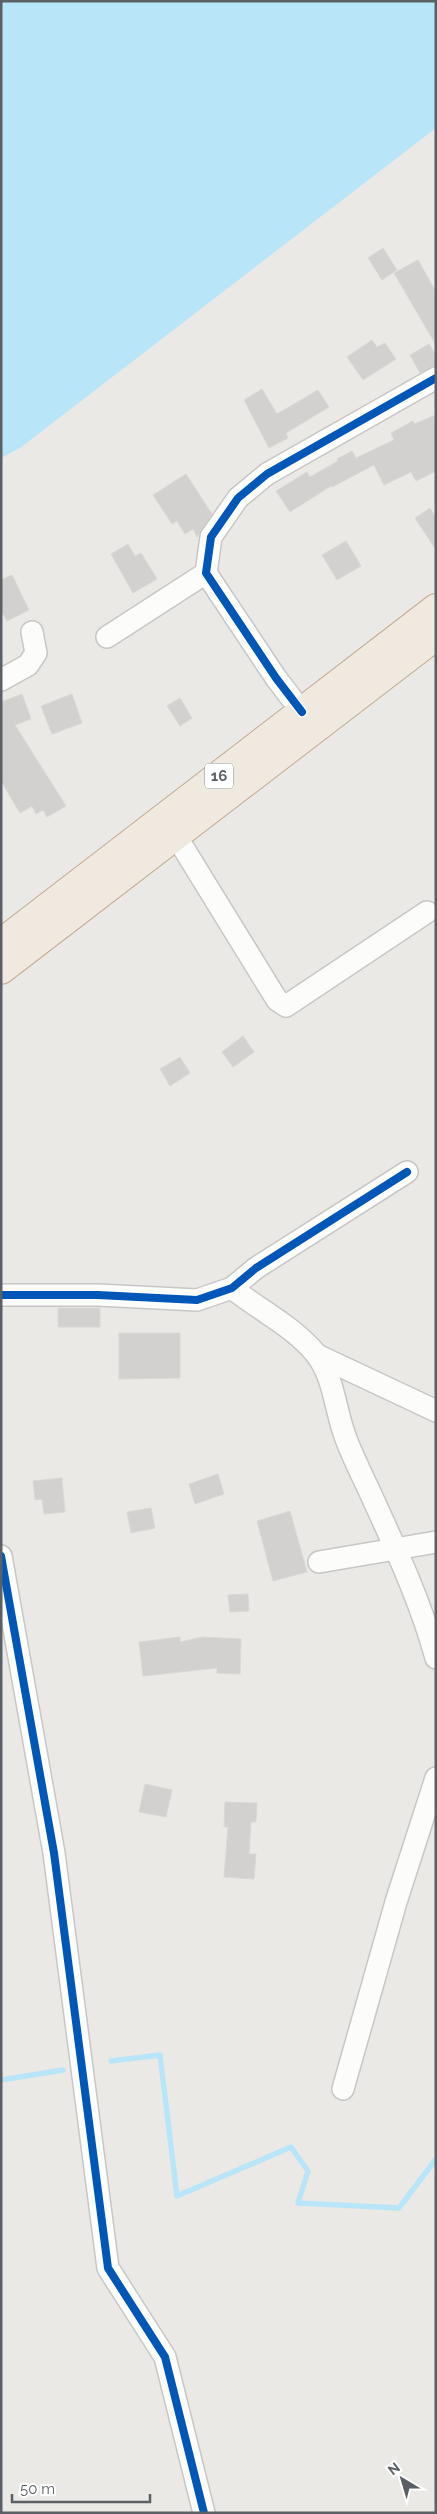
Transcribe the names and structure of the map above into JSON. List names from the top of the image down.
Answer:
{
  "streets": {
    "highway": ["16"]
  },
  "scale_bar": "50 m",
  "north": "top left"
}
